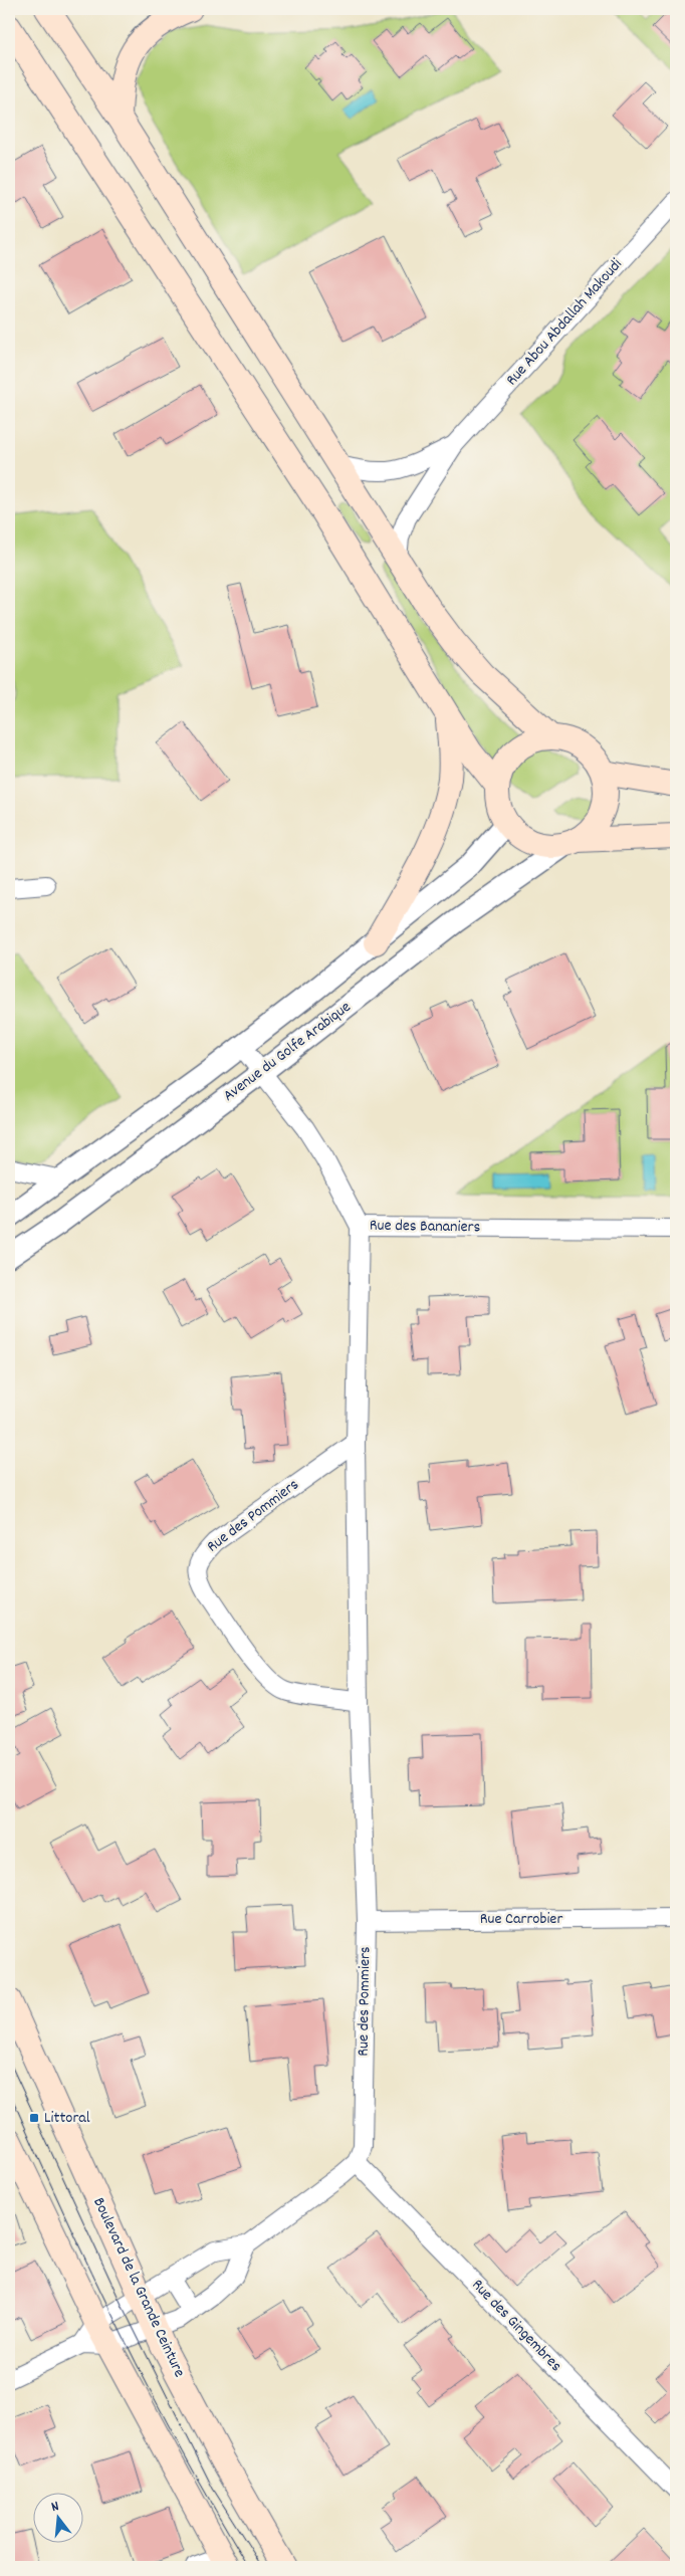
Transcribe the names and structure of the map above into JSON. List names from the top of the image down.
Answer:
{
  "streets": {
    "main road": ["Boulevard de la Grande Ceinture"],
    "street": [
      "Rue Abou Abdallah Makoudi",
      "Avenue du Golfe Arabique",
      "Rue des Bananiers",
      "Rue des Pommiers",
      "Rue Carrobier",
      "Rue des Gingembres"
    ]
  },
  "crossings": [
    ["Avenue du Golfe Arabique", "Rue des Bananiers"],
    ["Rue des Bananiers", "Rue des Pommiers"],
    ["Rue des Pommiers", "Rue Carrobier"],
    ["Rue des Pommiers", "Rue des Gingembres"]
  ],
  "places": {
    "transit": ["Littoral"]
  },
  "north": "top"
}
